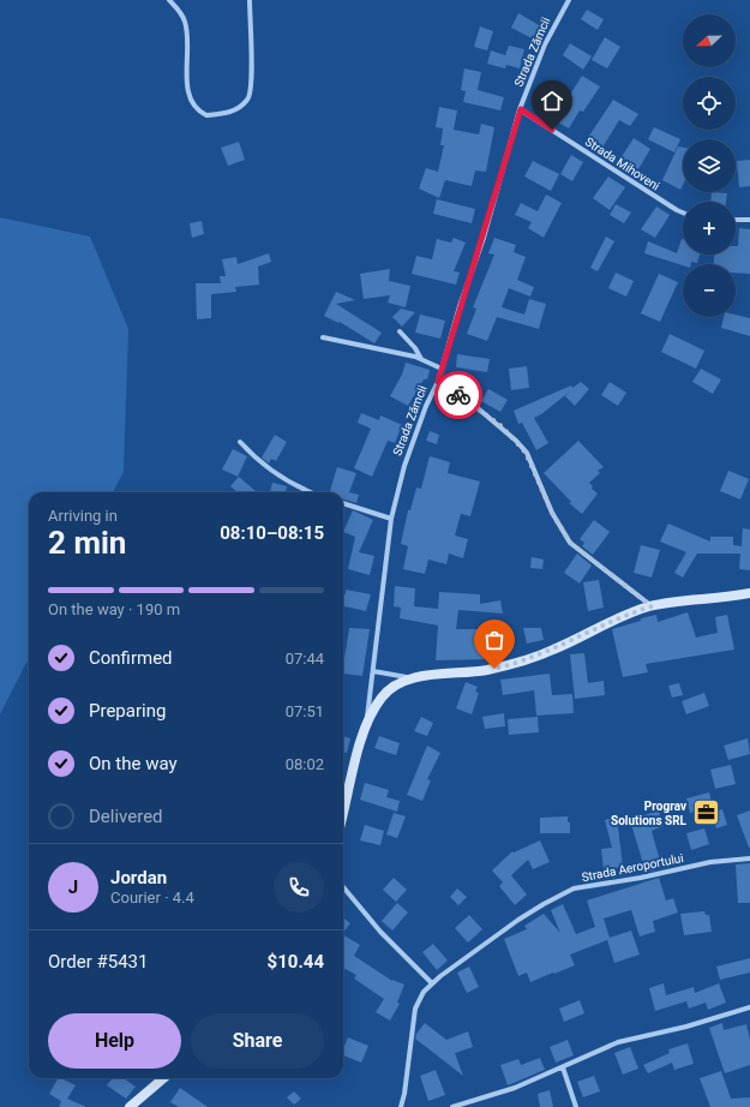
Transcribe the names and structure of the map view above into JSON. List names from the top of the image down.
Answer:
{
  "streets": {
    "main road": ["Strada Zămcii"],
    "street": ["Strada Mihoveni", "Strada Aeroportului"]
  },
  "crossings": [
    ["Strada Zămcii", "Strada Mihoveni"]
  ],
  "places": {
    "office": ["Prograv Solutions SRL"]
  },
  "north": "left",
  "page": {
    "map_buttons": ["+", "−"],
    "heading": ["2 min", "Arriving in", "08:10–08:15"],
    "panel": [
      "Jordan",
      "Courier · 4.4",
      "Order #5431",
      "$10.44"
    ],
    "bar": "On the way · 190 m",
    "list": [
      ["Confirmed", "07:44"],
      ["Preparing", "07:51"],
      ["On the way", "08:02"],
      "Delivered"
    ],
    "round": "J",
    "buttons": ["Help", "Share"]
  }
}
